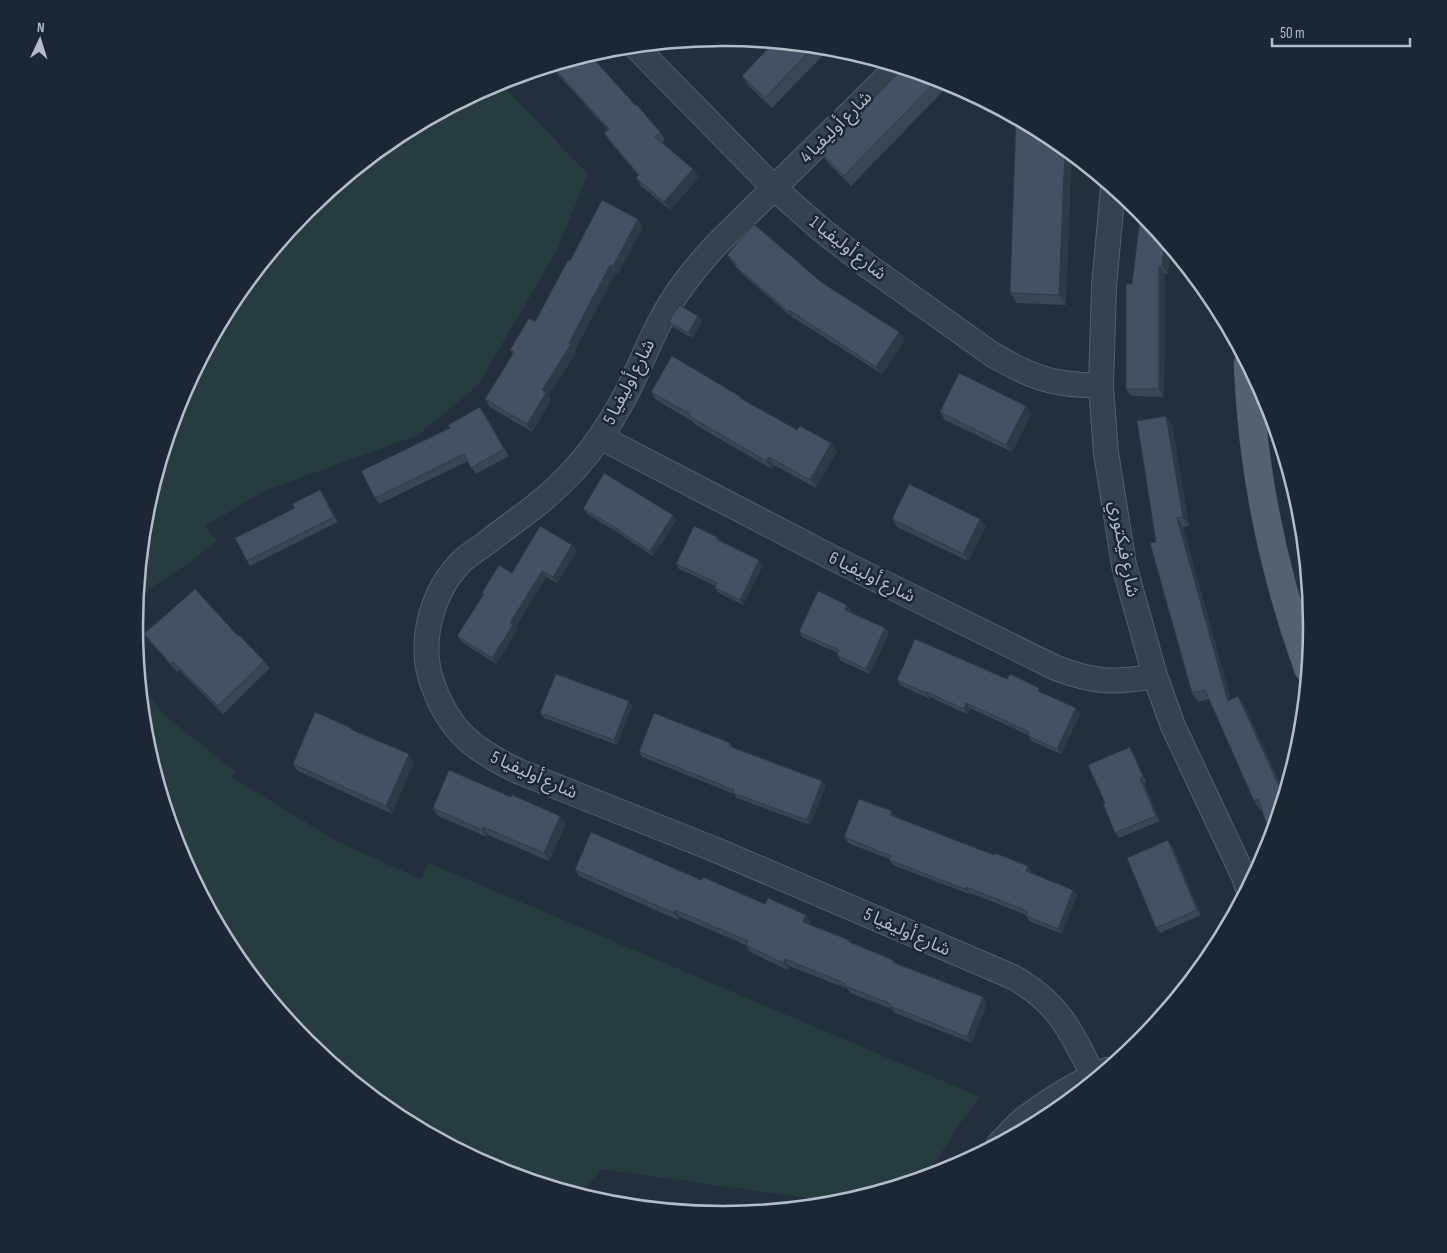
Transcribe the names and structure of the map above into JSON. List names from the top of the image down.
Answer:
{
  "streets": {
    "street": [
      "شارع أوليفيا 4",
      "شارع أوليفيا 1",
      "شارع أوليفيا 5",
      "شارع فيكتوري",
      "شارع أوليفيا 6"
    ]
  },
  "crossings": [
    ["شارع أوليفيا 4", "شارع أوليفيا 1"],
    ["شارع أوليفيا 4", "شارع أوليفيا 5"],
    ["شارع أوليفيا 1", "شارع أوليفيا 5"],
    ["شارع أوليفيا 1", "شارع فيكتوري"],
    ["شارع أوليفيا 5", "شارع أوليفيا 6"],
    ["شارع فيكتوري", "شارع أوليفيا 6"]
  ],
  "scale_bar": "50 m",
  "north": "top"
}
